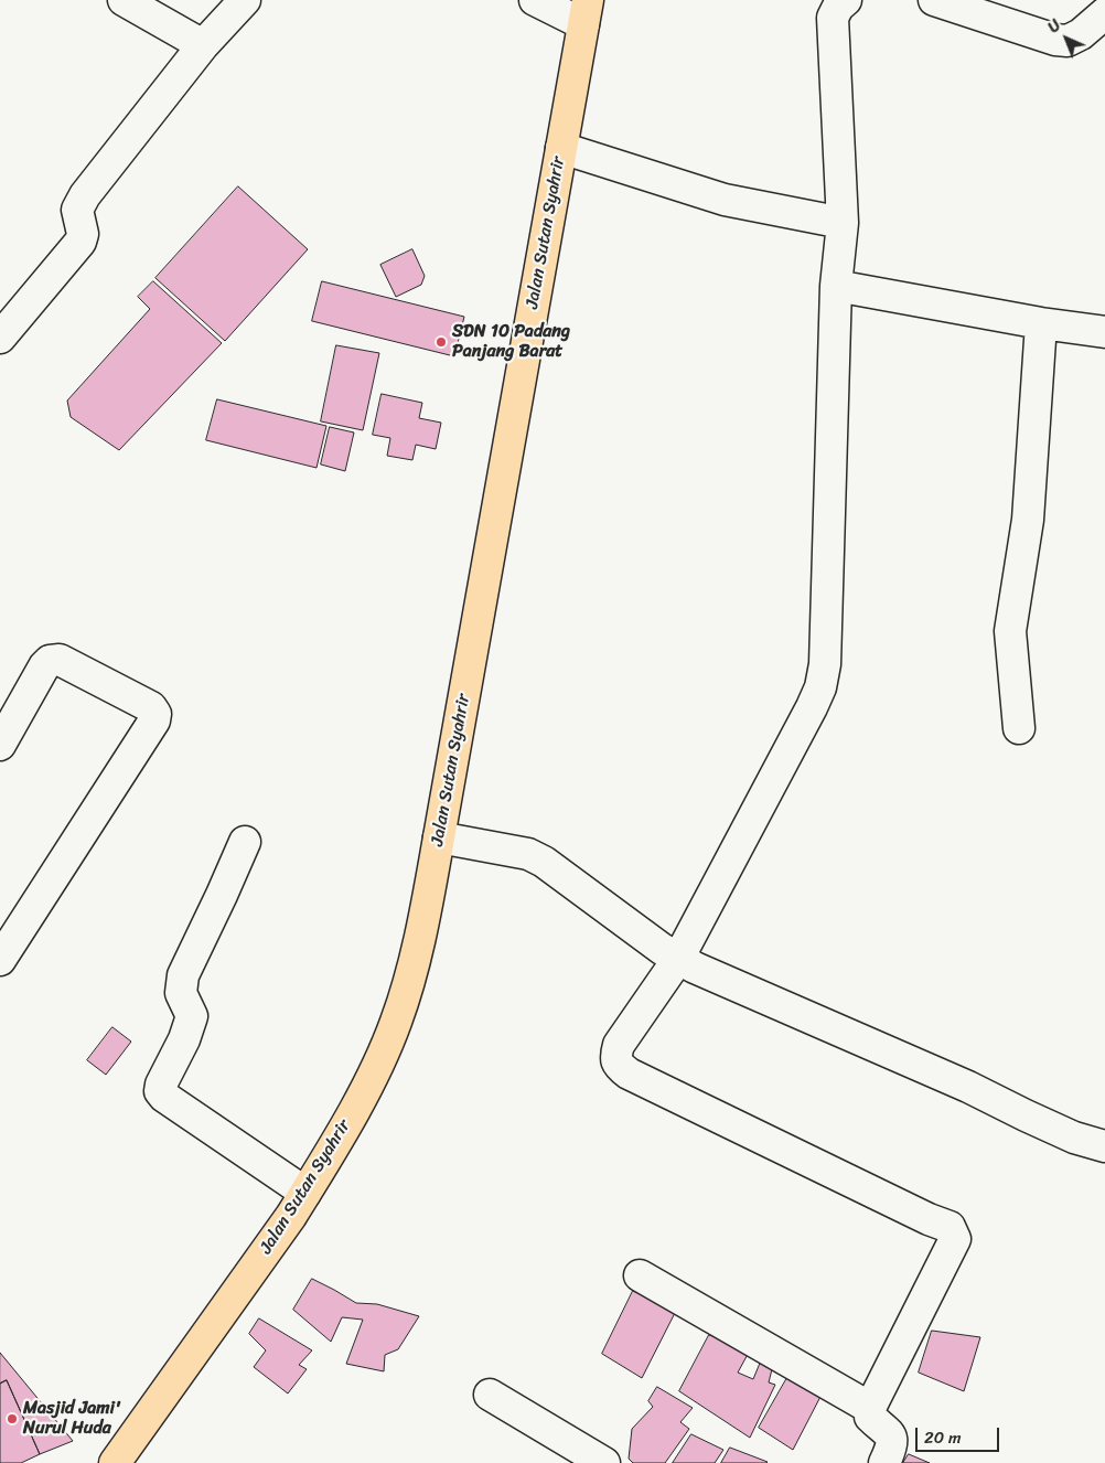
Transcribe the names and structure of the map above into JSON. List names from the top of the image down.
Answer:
{
  "streets": {
    "highway": ["Jalan Sutan Syahrir"]
  },
  "places": ["SDN 10 Padang Panjang Barat", "Masjid Jami' Nurul Huda"],
  "scale_bar": "20 m",
  "north": "top left"
}
